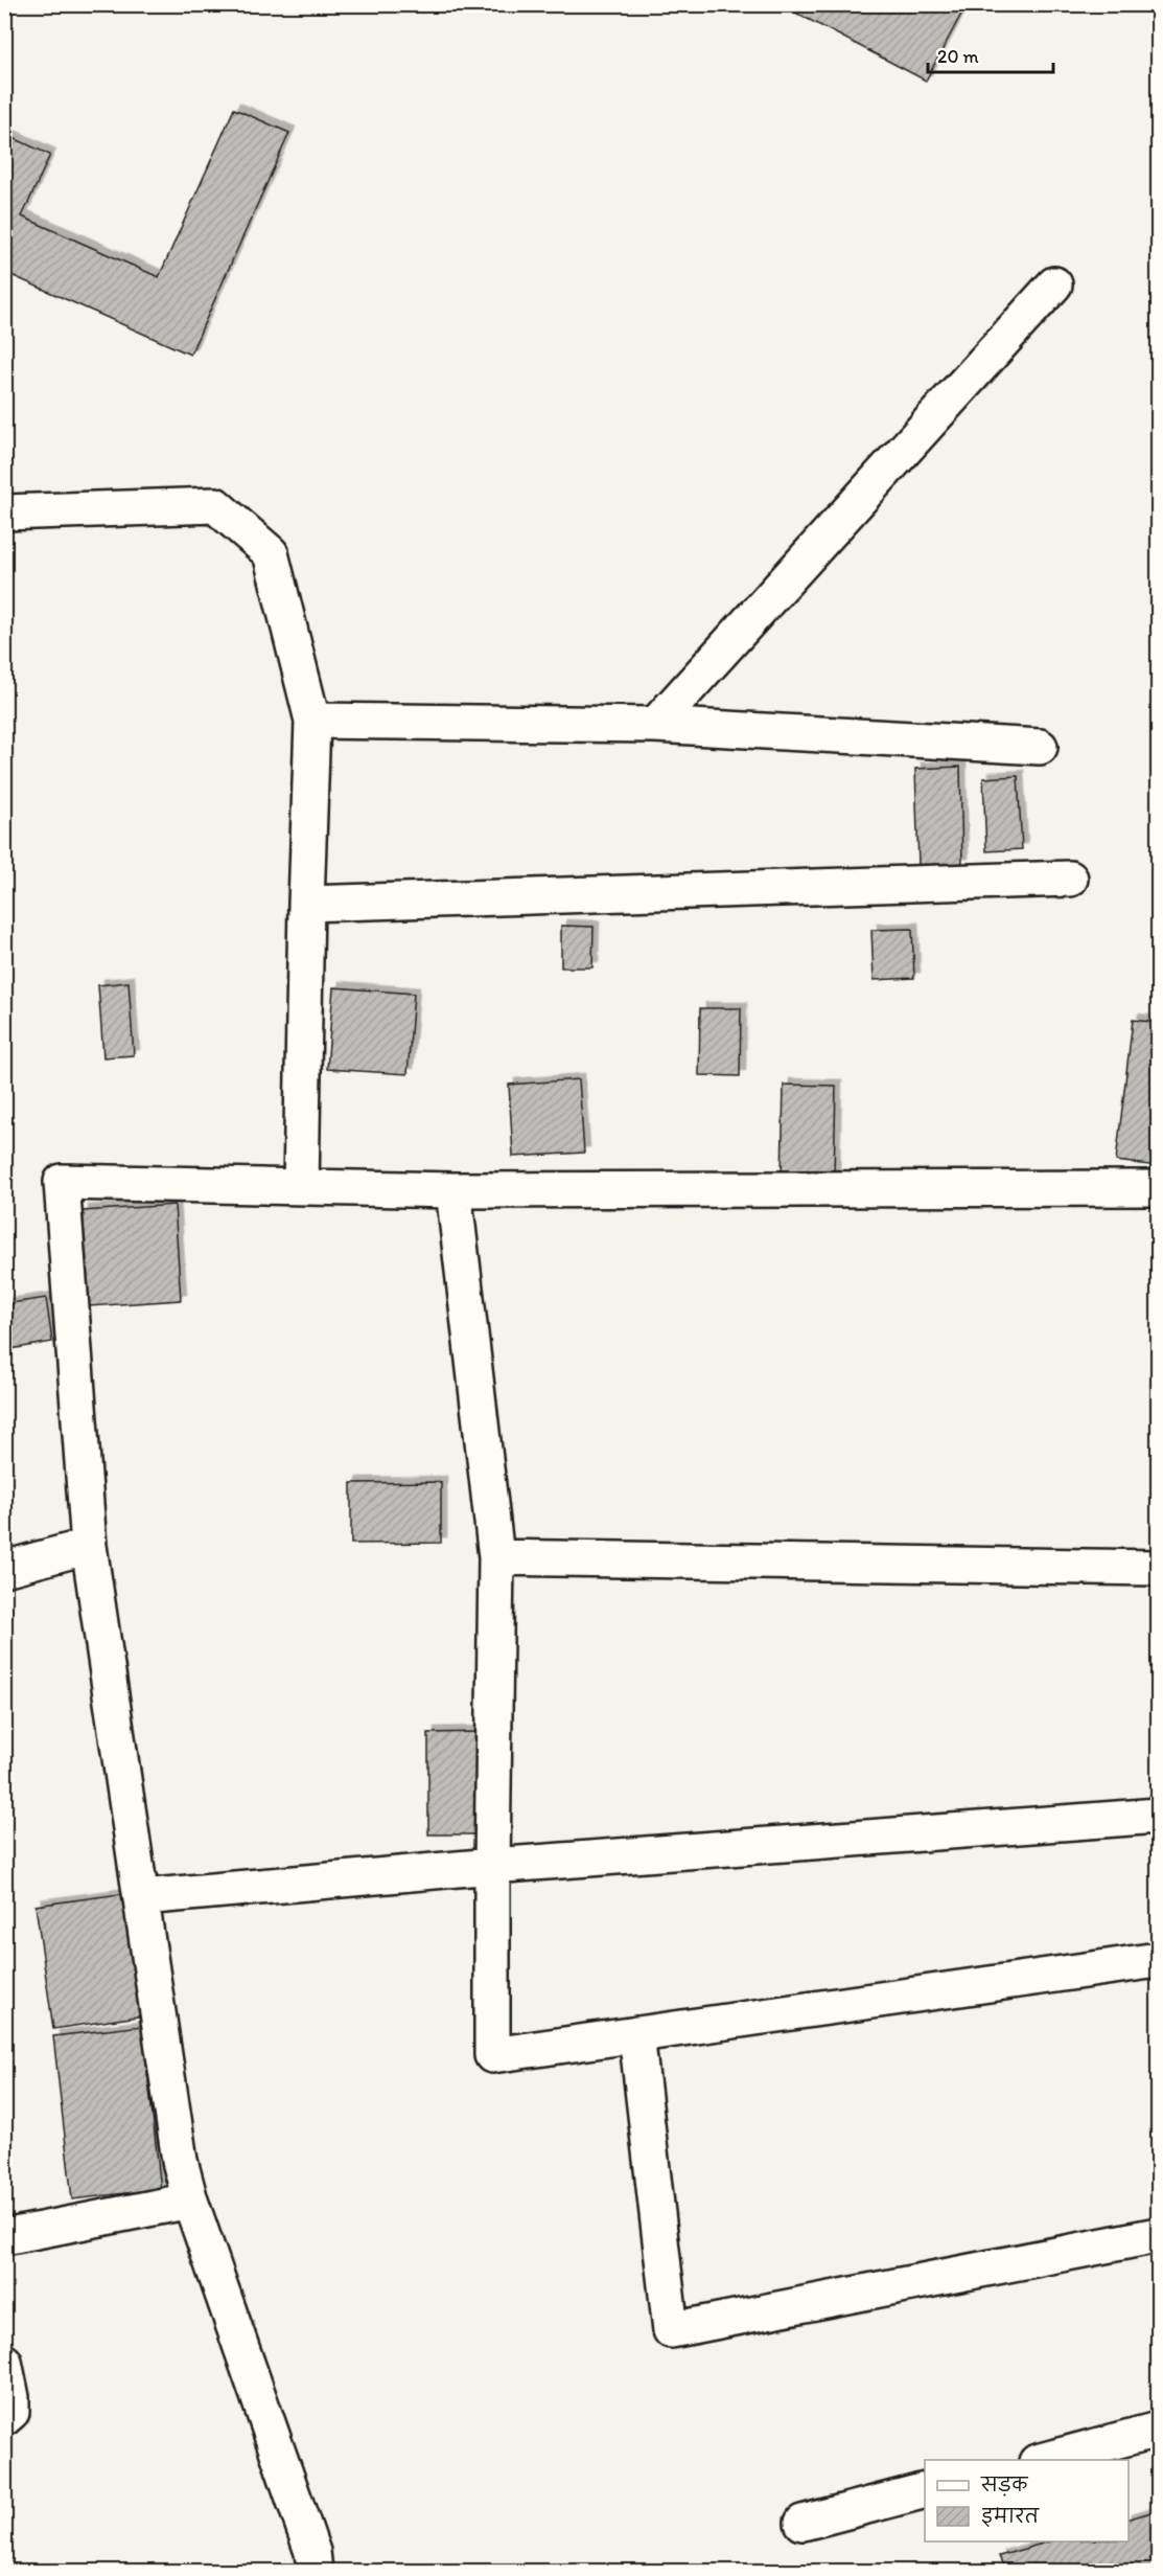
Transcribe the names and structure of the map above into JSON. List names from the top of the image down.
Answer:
{
  "legend": ["सड़क", "इमारत"],
  "scale_bar": "20 m"
}
